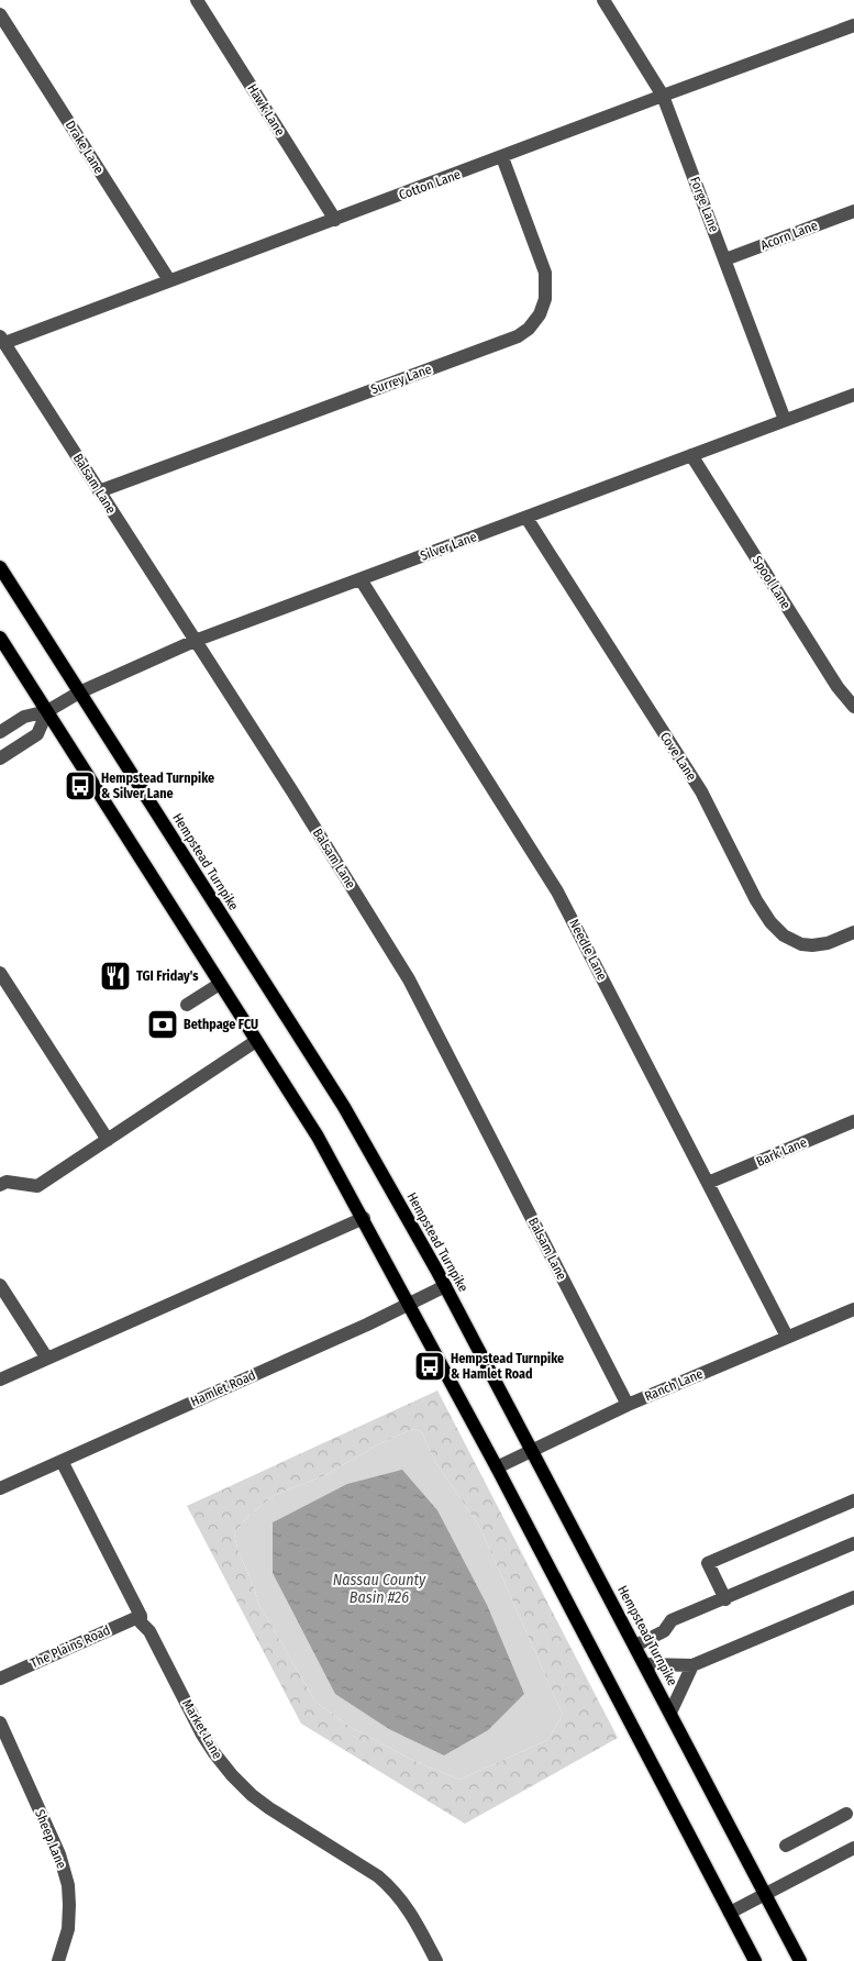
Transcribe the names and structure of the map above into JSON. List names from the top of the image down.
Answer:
{
  "streets": {
    "main road": ["Hempstead Turnpike"],
    "street": [
      "Hawk Lane",
      "Drake Lane",
      "Cotton Lane",
      "Forge Lane",
      "Acorn Lane",
      "Surrey Lane",
      "Balsam Lane",
      "Silver Lane",
      "Spool Lane",
      "Cove Lane",
      "Needle Lane",
      "Bark Lane",
      "Ranch Lane",
      "Hamlet Road",
      "The Plains Road",
      "Market Lane",
      "Sheep Lane"
    ]
  },
  "crossings": [
    ["Hawk Lane", "Cotton Lane"],
    ["Drake Lane", "Cotton Lane"],
    ["Cotton Lane", "Forge Lane"],
    ["Cotton Lane", "Surrey Lane"],
    ["Cotton Lane", "Balsam Lane"],
    ["Forge Lane", "Acorn Lane"],
    ["Forge Lane", "Silver Lane"],
    ["Surrey Lane", "Balsam Lane"],
    ["Balsam Lane", "Silver Lane"],
    ["Balsam Lane", "Ranch Lane"],
    ["Silver Lane", "Spool Lane"],
    ["Silver Lane", "Cove Lane"],
    ["Silver Lane", "Hempstead Turnpike"],
    ["Silver Lane", "Needle Lane"],
    ["Hempstead Turnpike", "Ranch Lane"],
    ["Hempstead Turnpike", "Hamlet Road"],
    ["Needle Lane", "Bark Lane"],
    ["Needle Lane", "Ranch Lane"],
    ["Hamlet Road", "Market Lane"],
    ["The Plains Road", "Market Lane"]
  ],
  "water": ["Nassau County Basin #26"],
  "places": {
    "bus stop": ["Hempstead Turnpike & Silver Lane", "Hempstead Turnpike & Hamlet Road"],
    "restaurant": ["TGI Friday's"],
    "bank": ["Bethpage FCU"]
  }
}
